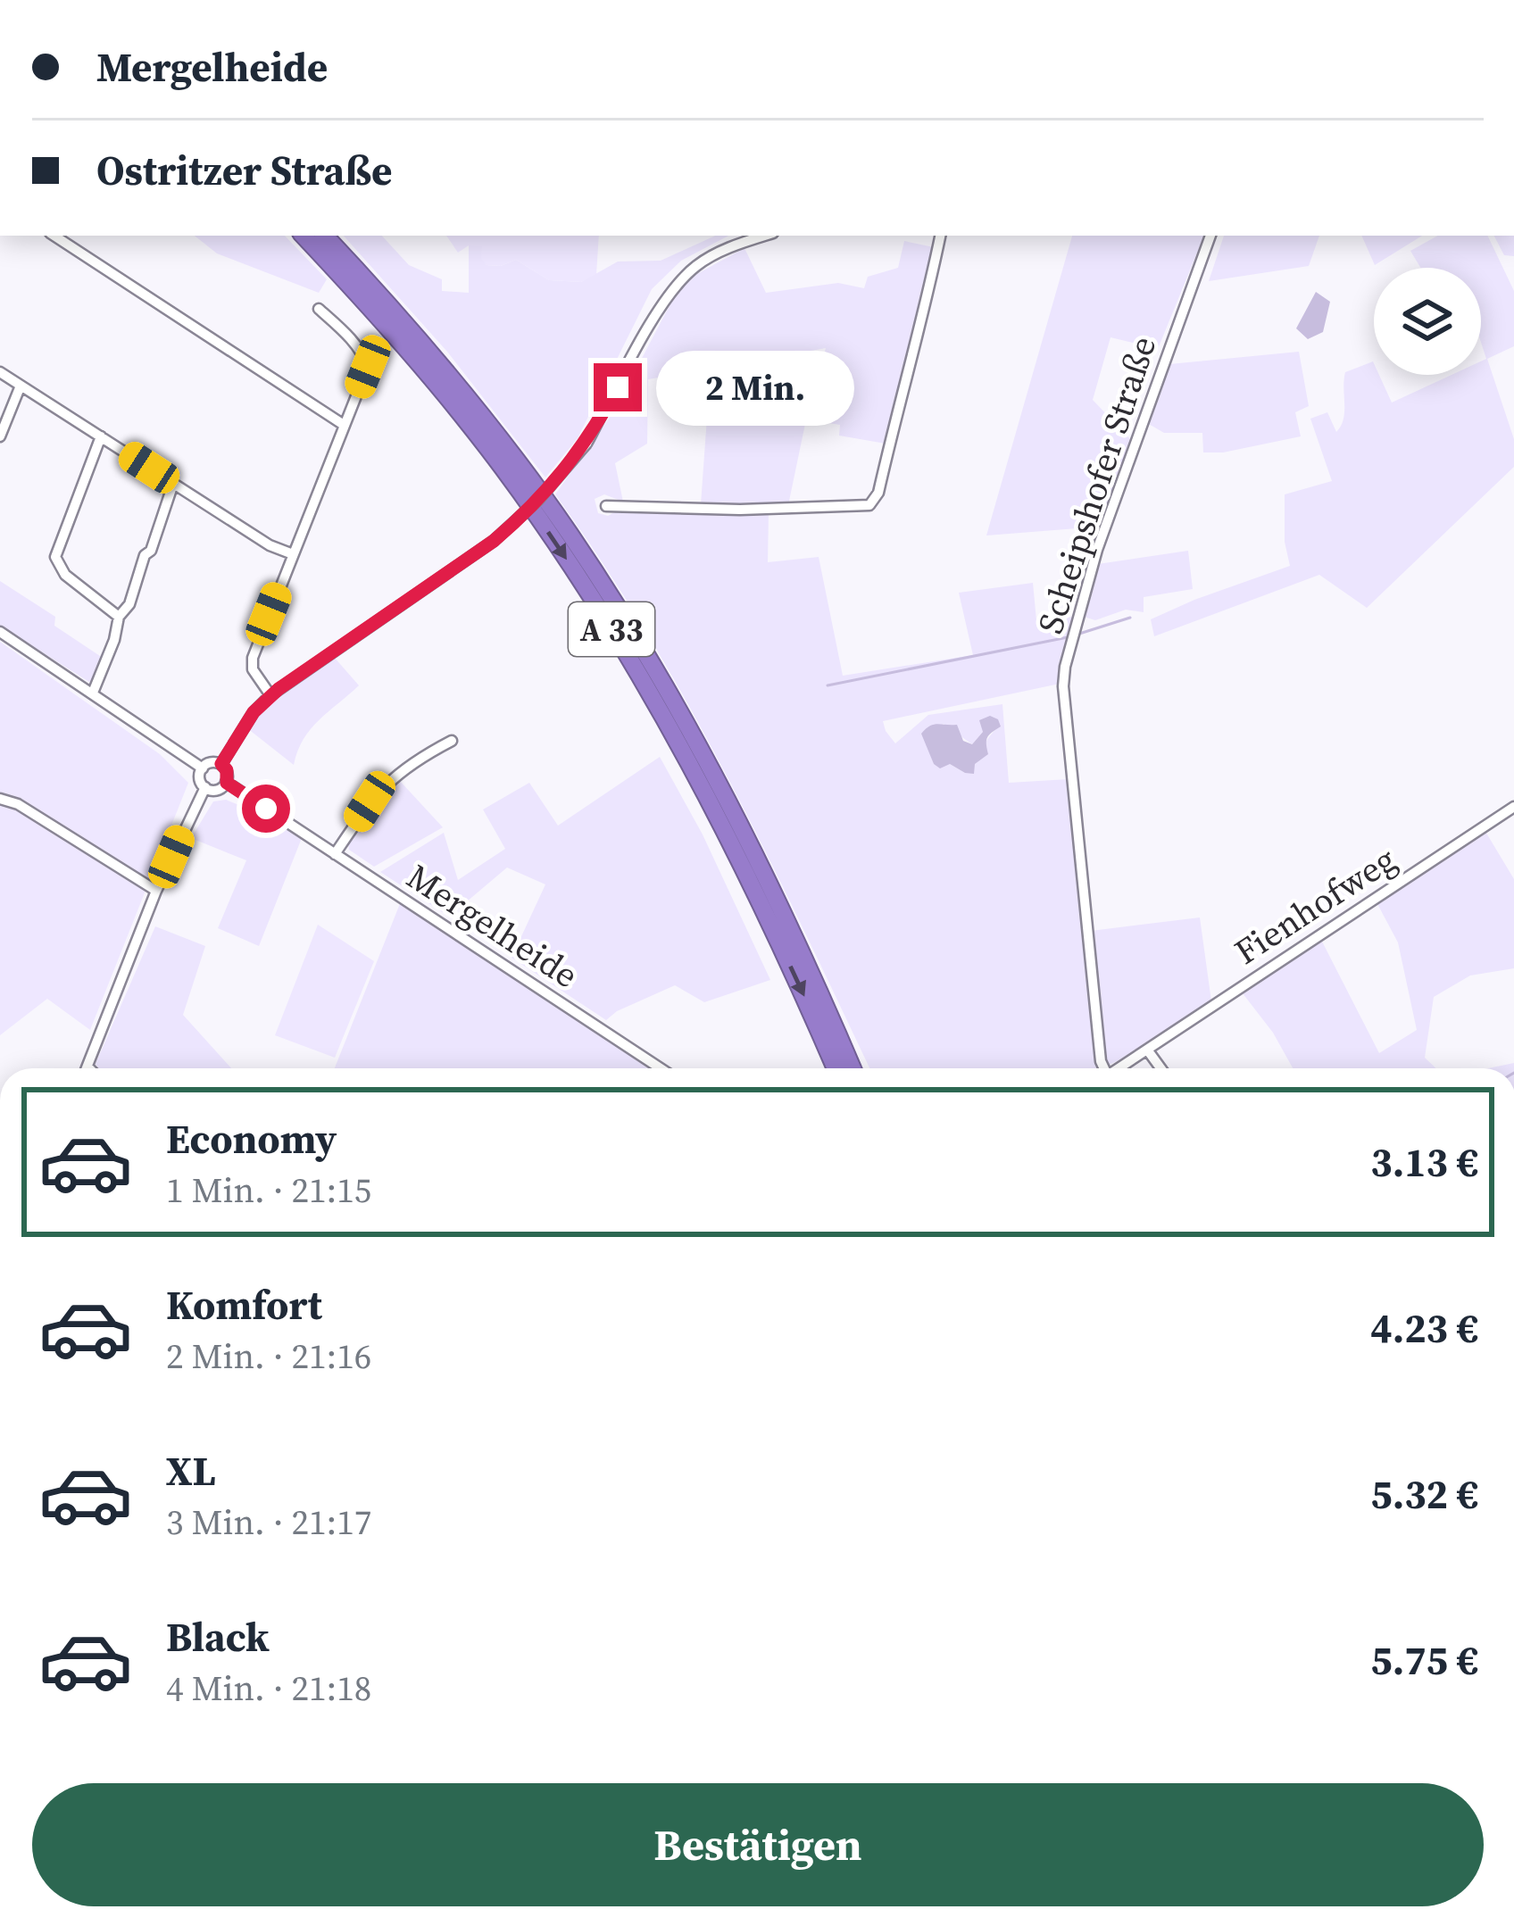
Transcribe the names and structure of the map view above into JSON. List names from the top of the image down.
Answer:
{
  "streets": {
    "highway": ["A 33"],
    "street": ["Scheipshofer Straße", "Fienhofweg", "Mergelheide"]
  },
  "page": {
    "banner": ["Mergelheide", "Ostritzer Straße"],
    "bubble": "2 Min.",
    "list": [
      {
        "name": "Economy",
        "note": "1 Min. · 21:15",
        "value": "3.13 €"
      },
      {
        "name": "Komfort",
        "note": "2 Min. · 21:16",
        "value": "4.23 €"
      },
      {
        "name": "XL",
        "note": "3 Min. · 21:17",
        "value": "5.32 €"
      },
      {
        "name": "Black",
        "note": "4 Min. · 21:18",
        "value": "5.75 €"
      }
    ],
    "buttons": "Bestätigen"
  }
}
